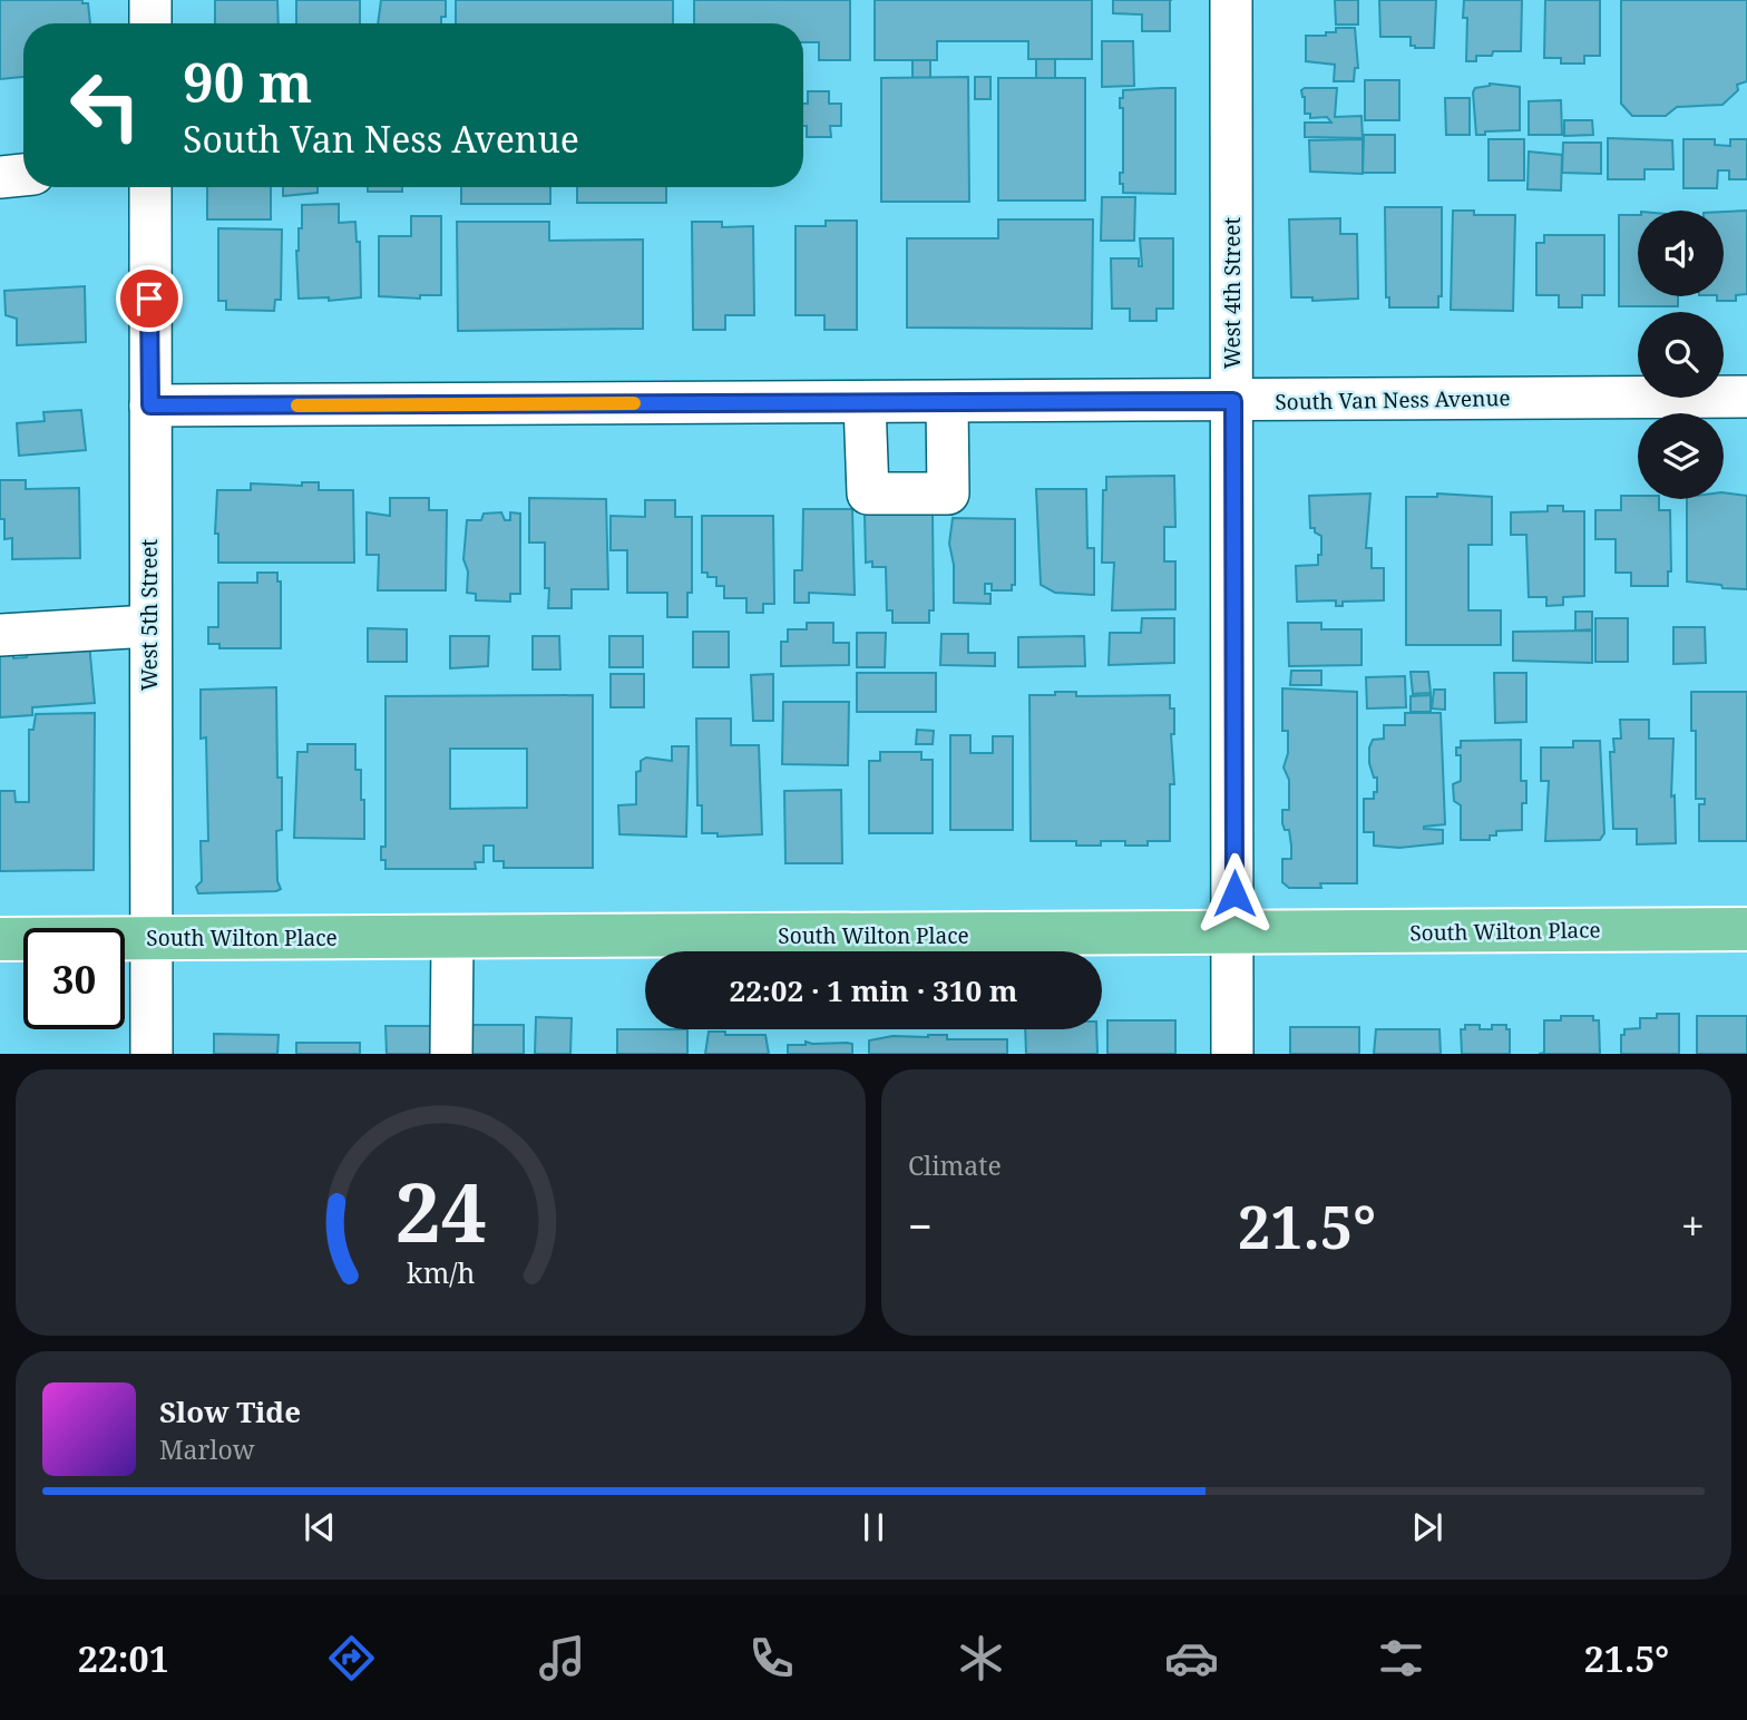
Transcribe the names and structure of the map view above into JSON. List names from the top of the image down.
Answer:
{
  "streets": {
    "main road": ["South Wilton Place"],
    "street": ["West 4th Street", "South Van Ness Avenue", "West 5th Street"]
  },
  "crossings": [
    ["West 4th Street", "South Van Ness Avenue"],
    ["West 4th Street", "South Wilton Place"],
    ["South Van Ness Avenue", "West 5th Street"],
    ["West 5th Street", "South Wilton Place"]
  ],
  "page": {
    "turn": ["90 m", "South Van Ness Avenue"],
    "limit": "30",
    "trip": "22:02 · 1 min · 310 m",
    "tile": "Climate",
    "heat": ["−", "21.5°", "+"],
    "song": ["Slow Tide", "Marlow"],
    "tabs": ["22:01", "21.5°"],
    "gauge": ["24", "km/h"]
  }
}
